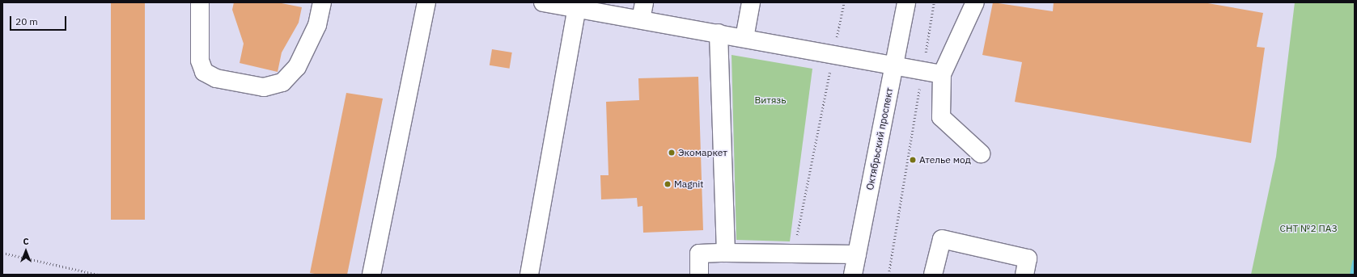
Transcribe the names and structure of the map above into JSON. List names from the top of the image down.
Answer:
{
  "streets": {
    "street": ["Октябрьский проспект"]
  },
  "parks": ["Витязь", "СНТ №2 ПАЗ"],
  "places": ["Экомаркет", "Ателье мод", "Magnit"],
  "scale_bar": "20 m",
  "north": "top"
}
